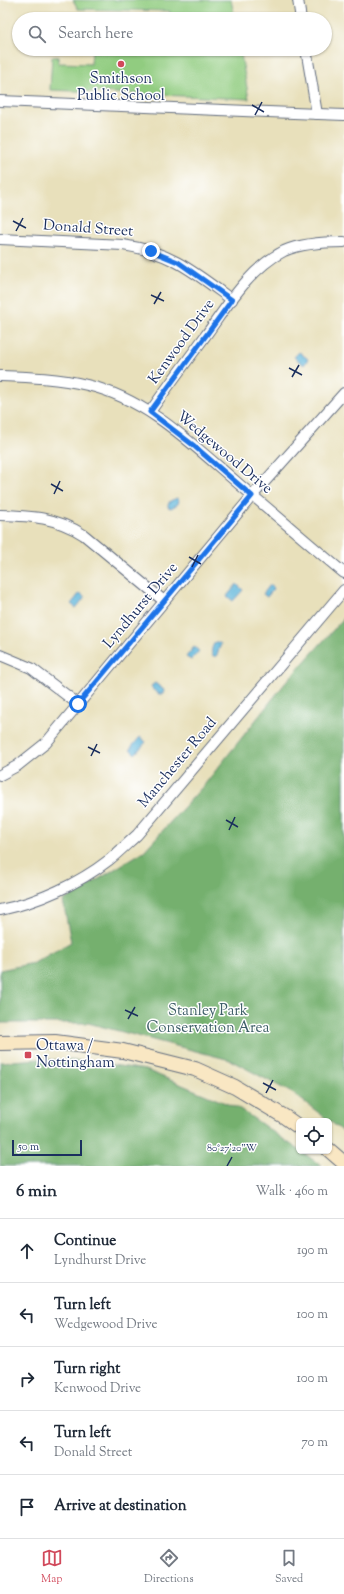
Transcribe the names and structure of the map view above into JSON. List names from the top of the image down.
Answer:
{
  "streets": {
    "street": [
      "Donald Street",
      "Kenwood Drive",
      "Wedgewood Drive",
      "Lyndhurst Drive",
      "Manchester Road"
    ]
  },
  "crossings": [
    ["Donald Street", "Kenwood Drive"],
    ["Kenwood Drive", "Wedgewood Drive"],
    ["Wedgewood Drive", "Lyndhurst Drive"]
  ],
  "parks": ["Stanley Park Conservation Area"],
  "places": {
    "other": ["Smithson Public School"],
    "transit": ["Ottawa / Nottingham"]
  },
  "scale_bar": "50 m",
  "page": {
    "search": "Search here",
    "scale": "50 m",
    "heading": ["6 min", "Walk · 460 m"],
    "list": [
      ["Continue", "Lyndhurst Drive", "190 m"],
      ["Turn left", "Wedgewood Drive", "100 m"],
      ["Turn right", "Kenwood Drive", "100 m"],
      ["Turn left", "Donald Street", "70 m"],
      "Arrive at destination"
    ],
    "nav": ["Map", "Directions", "Saved"]
  },
  "coordinates": ["80°27'20\"W"]
}
